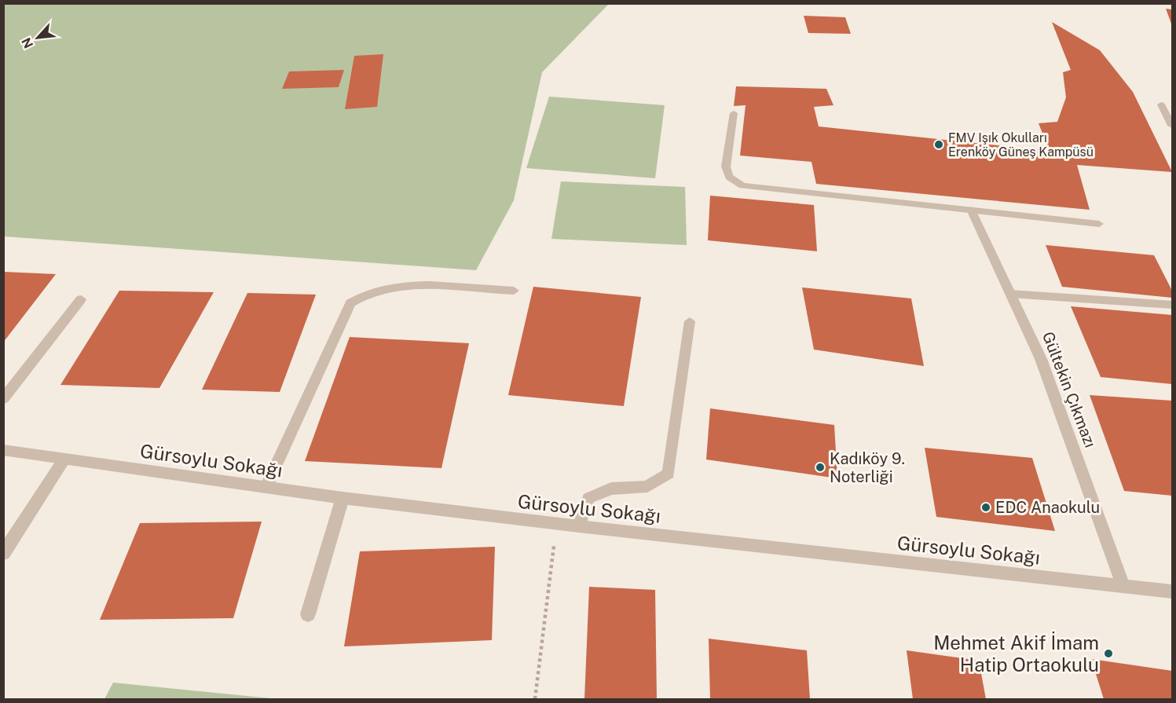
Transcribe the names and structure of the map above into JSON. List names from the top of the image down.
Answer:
{
  "streets": {
    "street": ["Gültekin Çıkmazı", "Gürsoylu Sokağı"]
  },
  "crossings": [
    ["Gültekin Çıkmazı", "Gürsoylu Sokağı"]
  ],
  "places": [
    "FMV Işık Okulları Erenköy Güneş Kampüsü",
    "Kadıköy 9. Noterliği",
    "EDC Anaokulu",
    "Mehmet Akif İmam Hatip Ortaokulu"
  ],
  "north": "bottom left"
}
